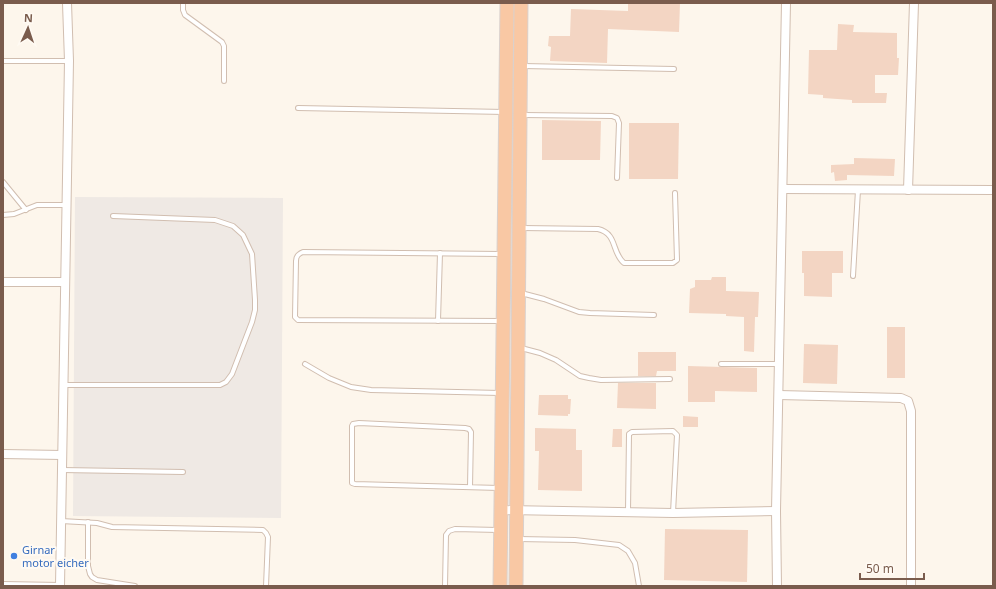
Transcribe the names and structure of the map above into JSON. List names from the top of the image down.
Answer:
{
  "places": ["Girnar motor eicher"],
  "scale_bar": "50 m",
  "north": "top"
}
